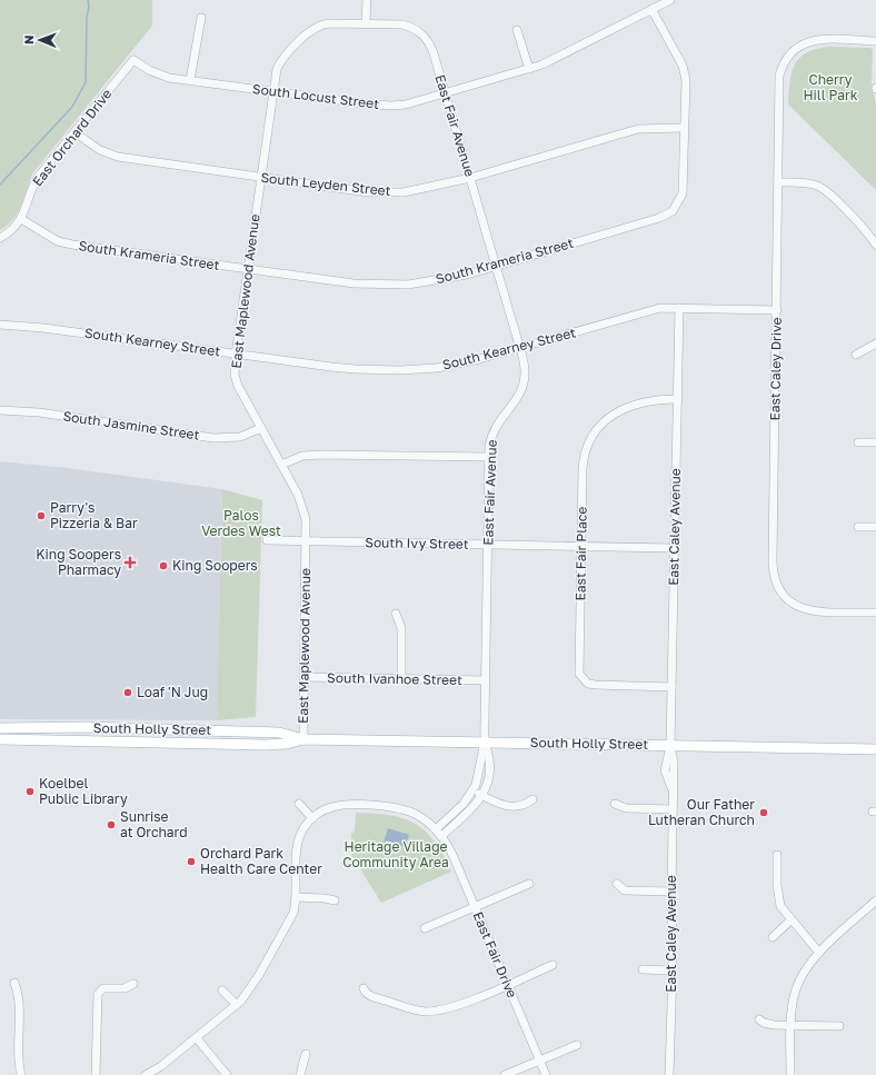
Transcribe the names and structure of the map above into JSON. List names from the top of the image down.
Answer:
{
  "streets": {
    "main road": ["South Holly Street"],
    "street": [
      "South Locust Street",
      "East Fair Avenue",
      "East Orchard Drive",
      "South Leyden Street",
      "South Krameria Street",
      "East Maplewood Avenue",
      "South Kearney Street",
      "East Caley Drive",
      "South Jasmine Street",
      "East Caley Avenue",
      "South Ivy Street",
      "East Fair Place",
      "South Ivanhoe Street",
      "East Fair Drive"
    ]
  },
  "crossings": [
    ["South Locust Street", "East Fair Avenue"],
    ["South Locust Street", "East Orchard Drive"],
    ["South Locust Street", "South Krameria Street"],
    ["South Locust Street", "East Maplewood Avenue"],
    ["East Fair Avenue", "South Leyden Street"],
    ["East Fair Avenue", "South Krameria Street"],
    ["East Fair Avenue", "East Maplewood Avenue"],
    ["East Fair Avenue", "South Kearney Street"],
    ["East Fair Avenue", "South Ivy Street"],
    ["East Fair Avenue", "South Ivanhoe Street"],
    ["East Fair Avenue", "South Holly Street"],
    ["East Fair Avenue", "East Fair Drive"],
    ["East Orchard Drive", "South Leyden Street"],
    ["East Orchard Drive", "South Krameria Street"],
    ["South Leyden Street", "South Krameria Street"],
    ["South Leyden Street", "East Maplewood Avenue"],
    ["South Krameria Street", "East Maplewood Avenue"],
    ["East Maplewood Avenue", "South Kearney Street"],
    ["East Maplewood Avenue", "South Jasmine Street"],
    ["East Maplewood Avenue", "South Ivy Street"],
    ["East Maplewood Avenue", "South Ivanhoe Street"],
    ["East Maplewood Avenue", "South Holly Street"],
    ["South Kearney Street", "East Caley Drive"],
    ["South Kearney Street", "East Caley Avenue"],
    ["East Caley Avenue", "South Ivy Street"],
    ["East Caley Avenue", "East Fair Place"],
    ["East Caley Avenue", "South Holly Street"],
    ["South Ivy Street", "East Fair Place"]
  ],
  "parks": ["Cherry Hill Park", "Palos Verdes West", "Heritage Village Community Area"],
  "places": {
    "other": [
      "Parry's Pizzeria & Bar",
      "King Soopers",
      "Loaf 'N Jug",
      "Koelbel Public Library",
      "Our Father Lutheran Church",
      "Sunrise at Orchard",
      "Orchard Park Health Care Center"
    ],
    "health": ["King Soopers Pharmacy"]
  },
  "north": "left"
}
